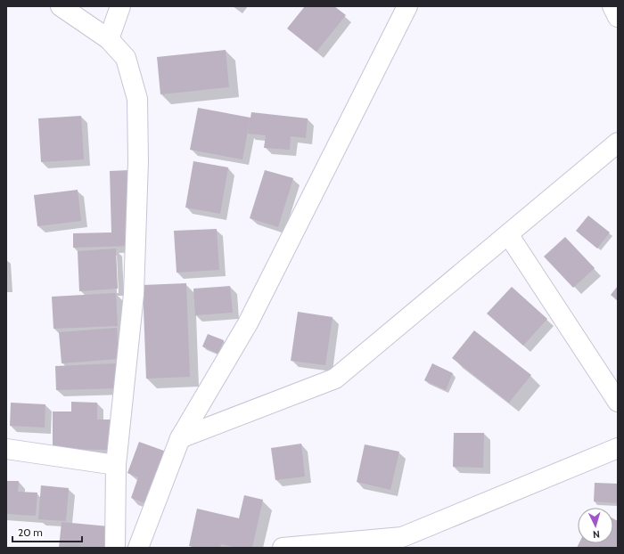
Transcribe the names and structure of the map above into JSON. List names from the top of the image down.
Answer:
{
  "scale_bar": "20 m",
  "north": "bottom"
}
